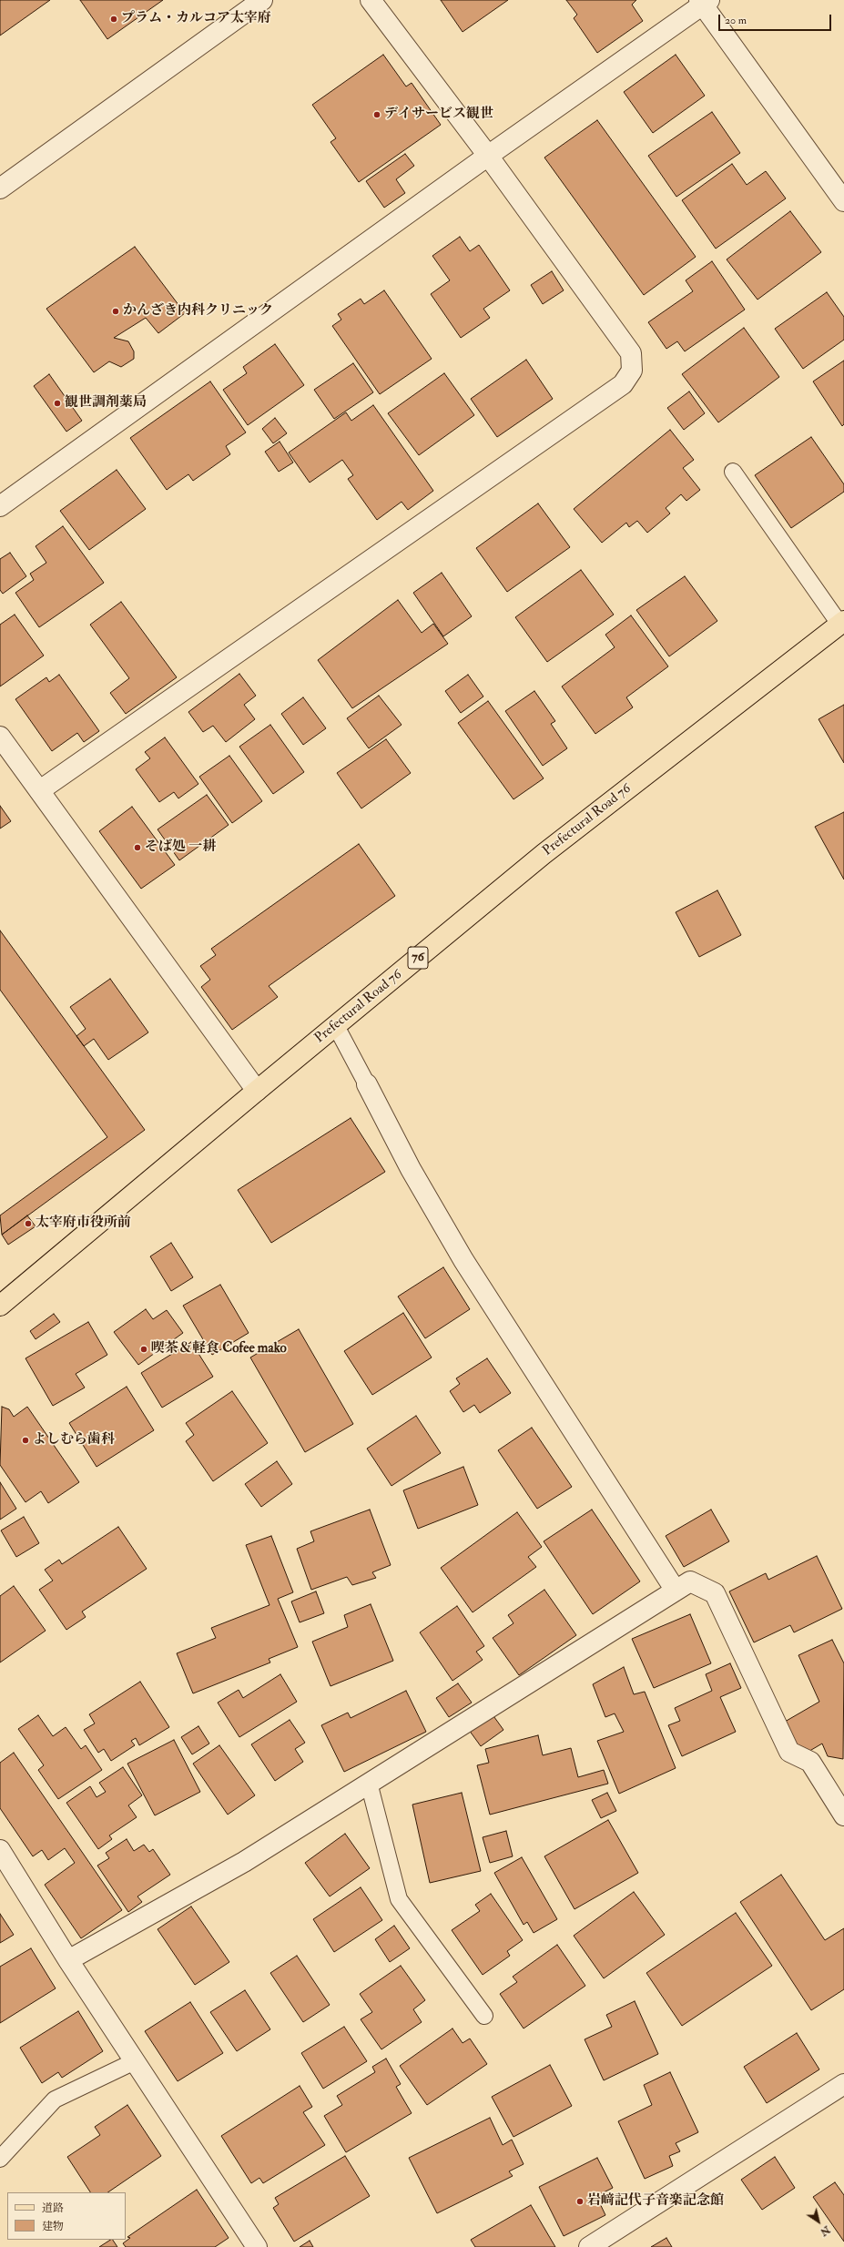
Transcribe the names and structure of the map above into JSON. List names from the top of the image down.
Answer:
{
  "streets": {
    "main road": ["Prefectural Road 76", "76"]
  },
  "places": [
    "プラム・カルコア太宰府",
    "デイサービス観世",
    "かんざき内科クリニック",
    "観世調剤薬局",
    "そば処 一耕",
    "太宰府市役所前",
    "喫茶＆軽食 Cofee mako",
    "よしむら歯科",
    "岩﨑記代子音楽記念館"
  ],
  "legend": ["道路", "建物"],
  "scale_bar": "20 m",
  "north": "bottom right"
}
